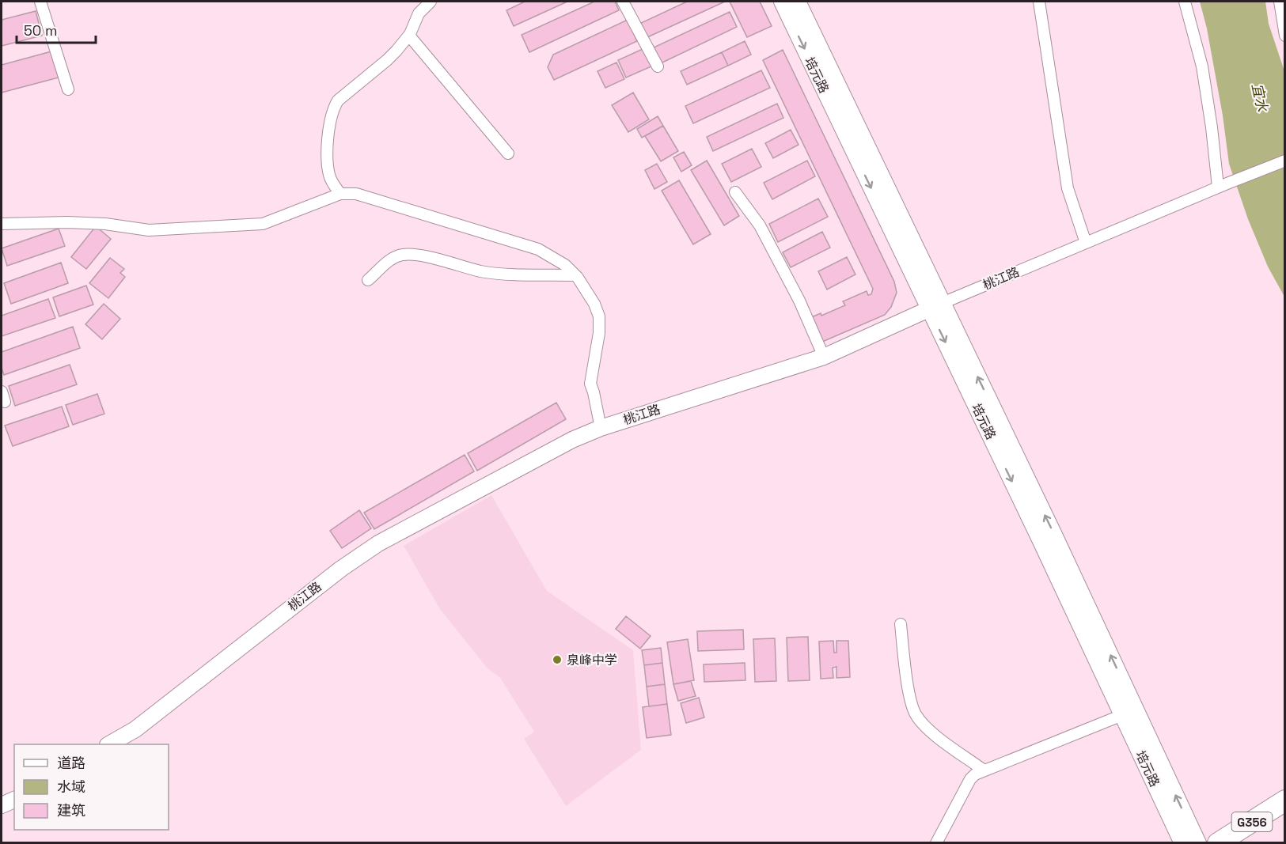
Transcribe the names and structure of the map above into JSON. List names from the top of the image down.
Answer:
{
  "streets": {
    "highway": ["G356"],
    "main road": ["培元路", "桃江路"]
  },
  "crossings": [
    ["培元路", "桃江路"]
  ],
  "water": ["宜水"],
  "places": ["泉峰中学"],
  "legend": ["道路", "水域", "建筑"],
  "scale_bar": "50 m"
}
